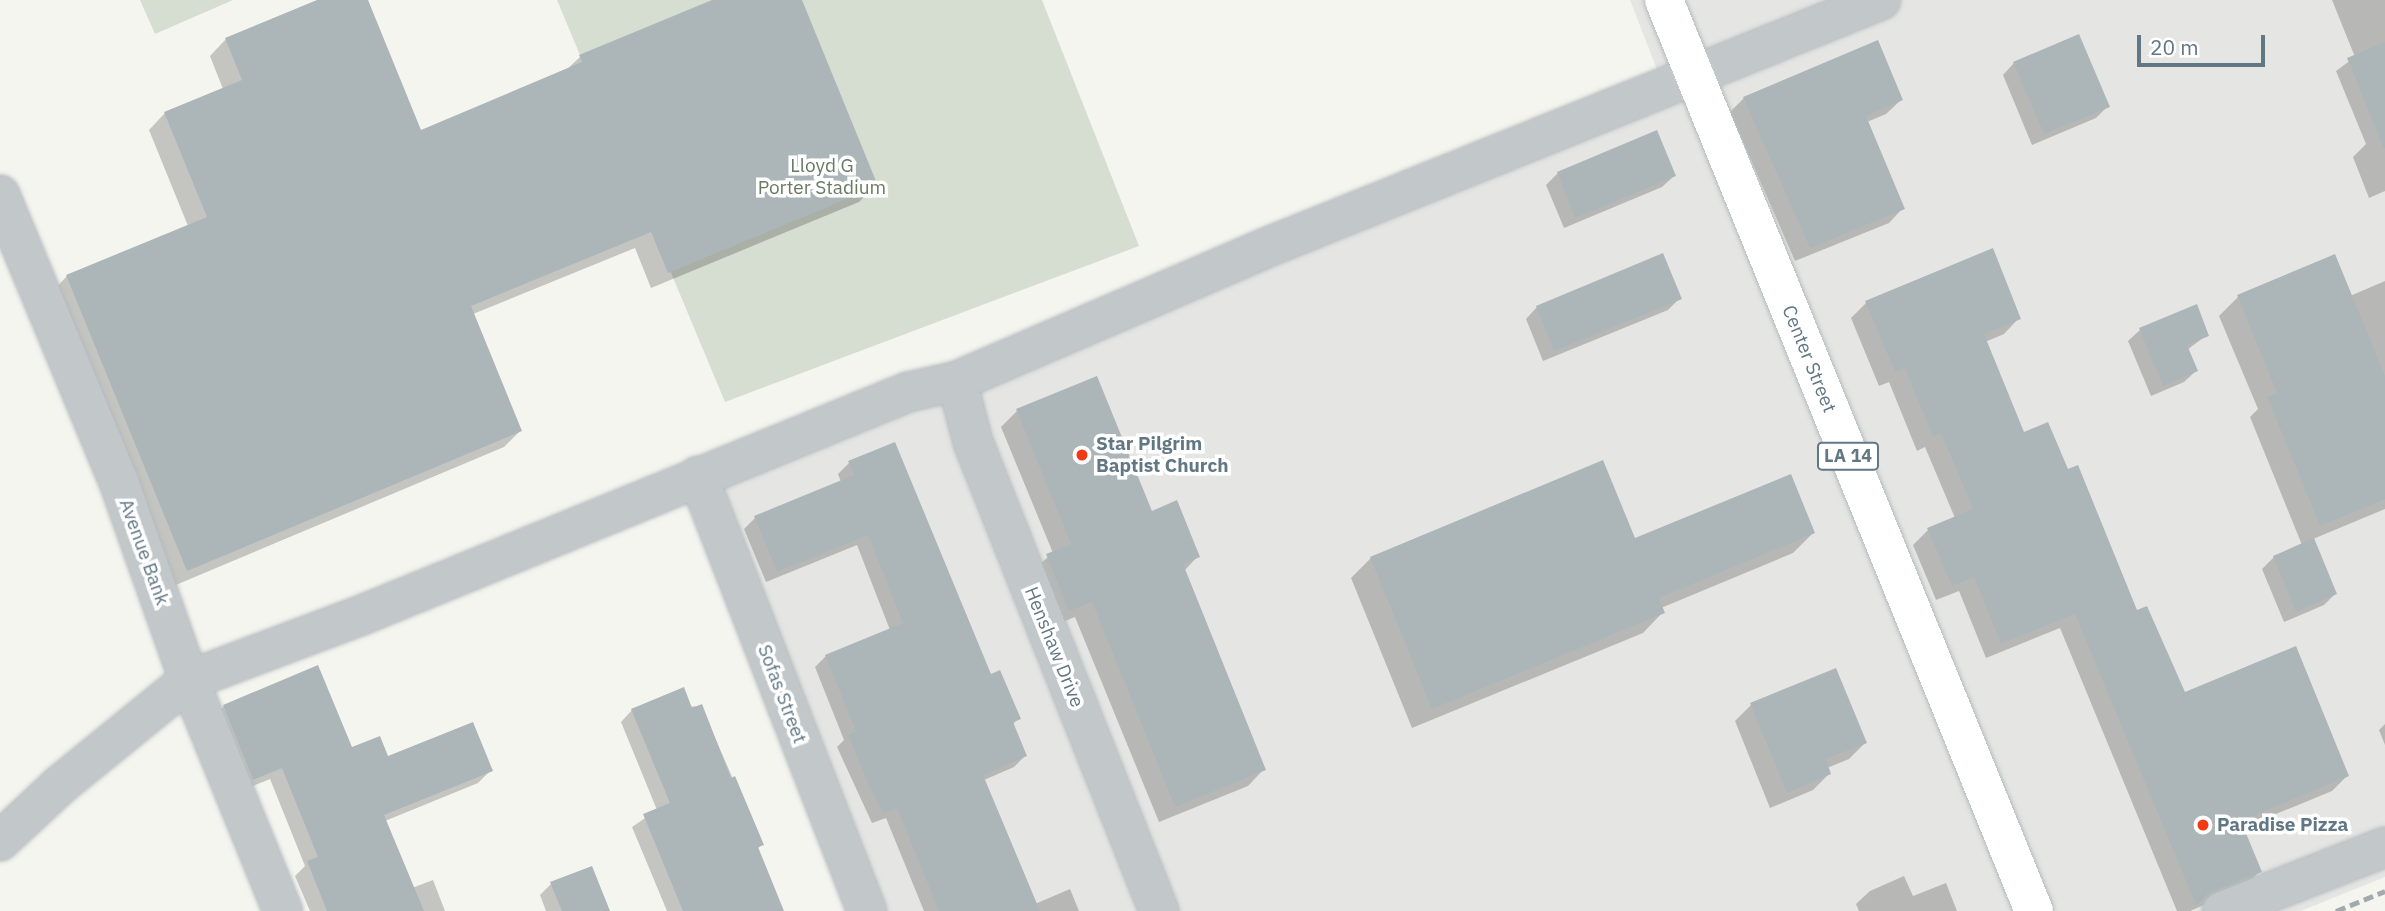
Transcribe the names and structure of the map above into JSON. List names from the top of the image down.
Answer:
{
  "streets": {
    "main road": ["Center Street", "LA 14"],
    "street": ["Avenue Bank", "Henshaw Drive", "Sofas Street"]
  },
  "parks": ["Lloyd G Porter Stadium"],
  "places": ["Star Pilgrim Baptist Church", "Paradise Pizza"],
  "scale_bar": "20 m"
}
